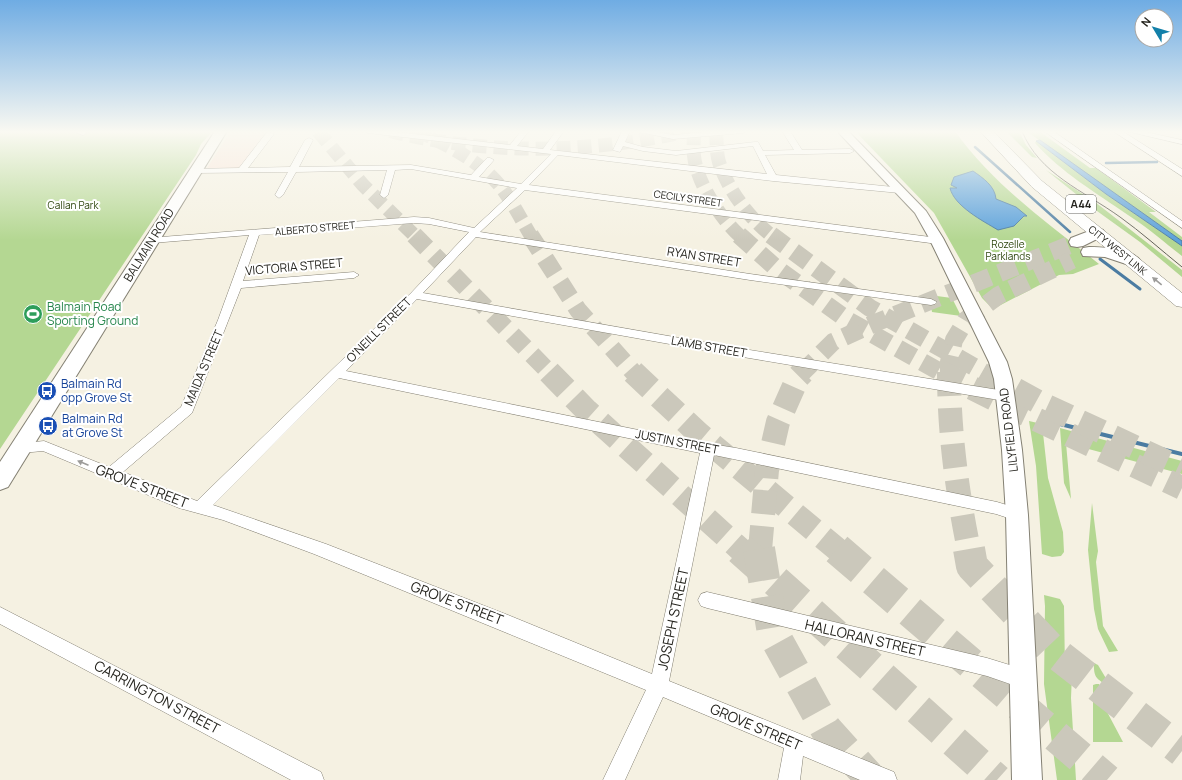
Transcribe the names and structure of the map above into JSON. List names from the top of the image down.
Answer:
{
  "streets": {
    "highway": ["A44", "CITY WEST LINK"],
    "main road": ["BALMAIN ROAD", "LILYFIELD ROAD"],
    "street": [
      "CECILY STREET",
      "ALBERTO STREET",
      "RYAN STREET",
      "VICTORIA STREET",
      "O'NEILL STREET",
      "LAMB STREET",
      "MAIDA STREET",
      "JUSTIN STREET",
      "GROVE STREET",
      "JOSEPH STREET",
      "HALLORAN STREET",
      "CARRINGTON STREET"
    ]
  },
  "crossings": [
    ["CECILY STREET", "BALMAIN ROAD"],
    ["CECILY STREET", "O'NEILL STREET"],
    ["CECILY STREET", "LILYFIELD ROAD"],
    ["ALBERTO STREET", "BALMAIN ROAD"],
    ["ALBERTO STREET", "RYAN STREET"],
    ["ALBERTO STREET", "O'NEILL STREET"],
    ["ALBERTO STREET", "MAIDA STREET"],
    ["BALMAIN ROAD", "GROVE STREET"],
    ["RYAN STREET", "O'NEILL STREET"],
    ["VICTORIA STREET", "MAIDA STREET"],
    ["O'NEILL STREET", "LAMB STREET"],
    ["O'NEILL STREET", "JUSTIN STREET"],
    ["O'NEILL STREET", "GROVE STREET"],
    ["LAMB STREET", "LILYFIELD ROAD"],
    ["MAIDA STREET", "GROVE STREET"],
    ["LILYFIELD ROAD", "JUSTIN STREET"],
    ["LILYFIELD ROAD", "HALLORAN STREET"],
    ["JUSTIN STREET", "JOSEPH STREET"],
    ["GROVE STREET", "JOSEPH STREET"]
  ],
  "parks": ["Callan Park", "Rozelle Parklands"],
  "places": {
    "sports": ["Balmain Road Sporting Ground"],
    "bus stop": ["Balmain Rd opp Grove St", "Balmain Rd at Grove St"]
  },
  "north": "top left"
}
